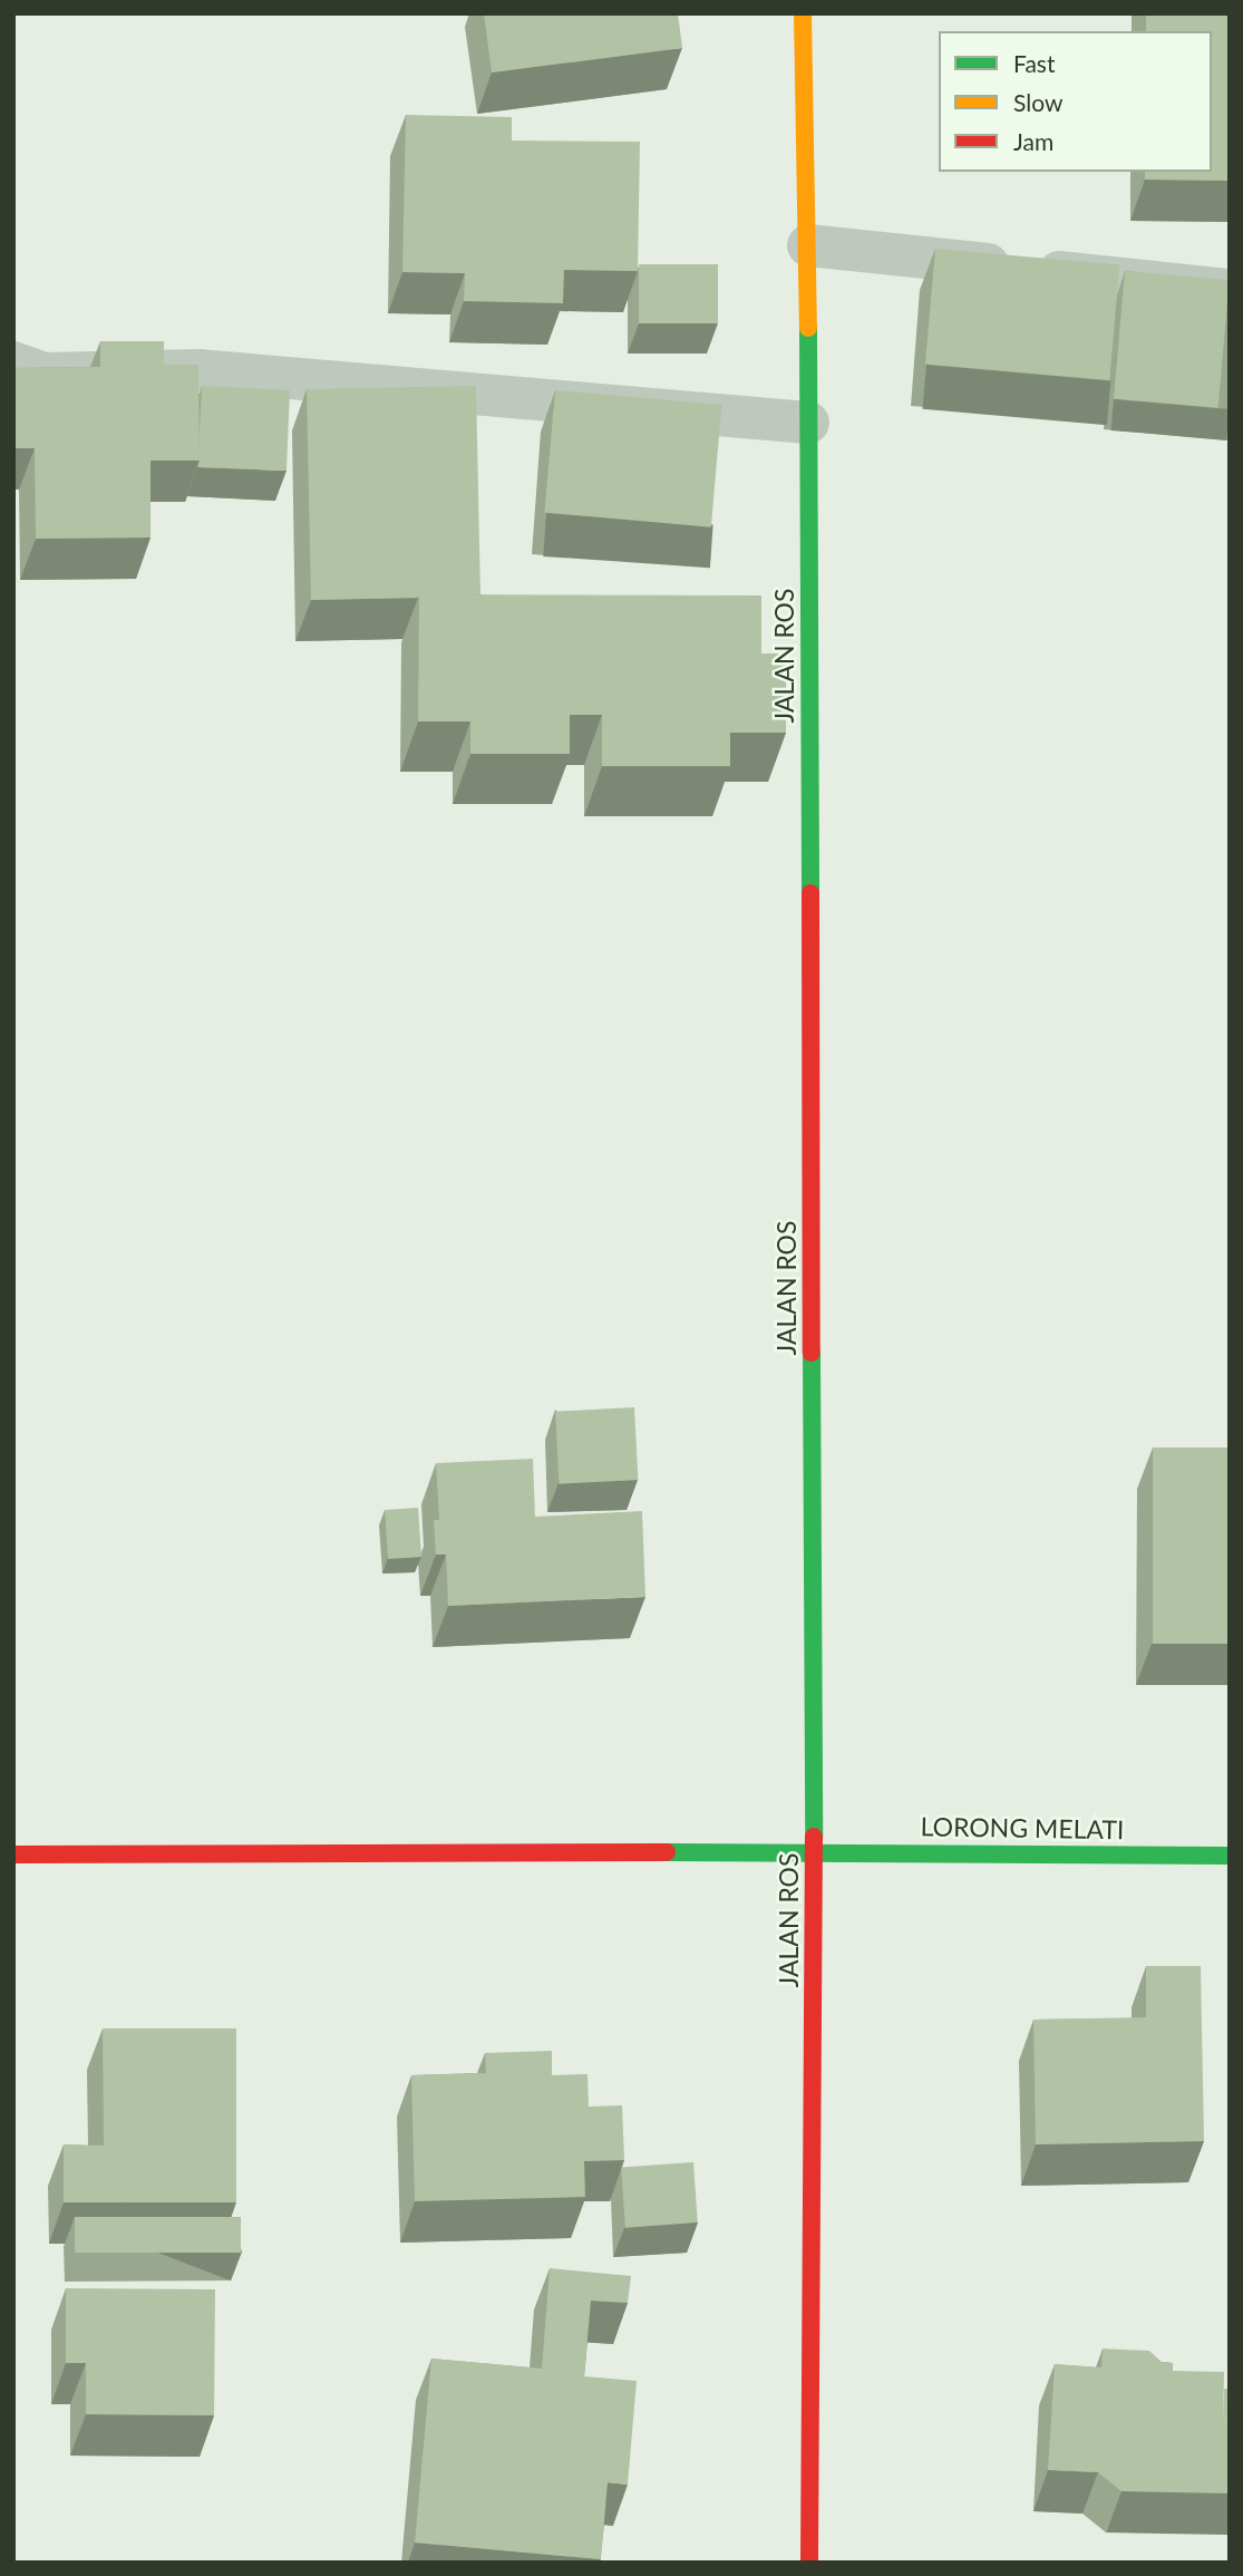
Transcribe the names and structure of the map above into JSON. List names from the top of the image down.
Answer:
{
  "streets": {
    "street": ["JALAN ROS", "LORONG MELATI"]
  },
  "crossings": [
    ["JALAN ROS", "LORONG MELATI"]
  ],
  "legend": ["Fast", "Slow", "Jam"]
}
